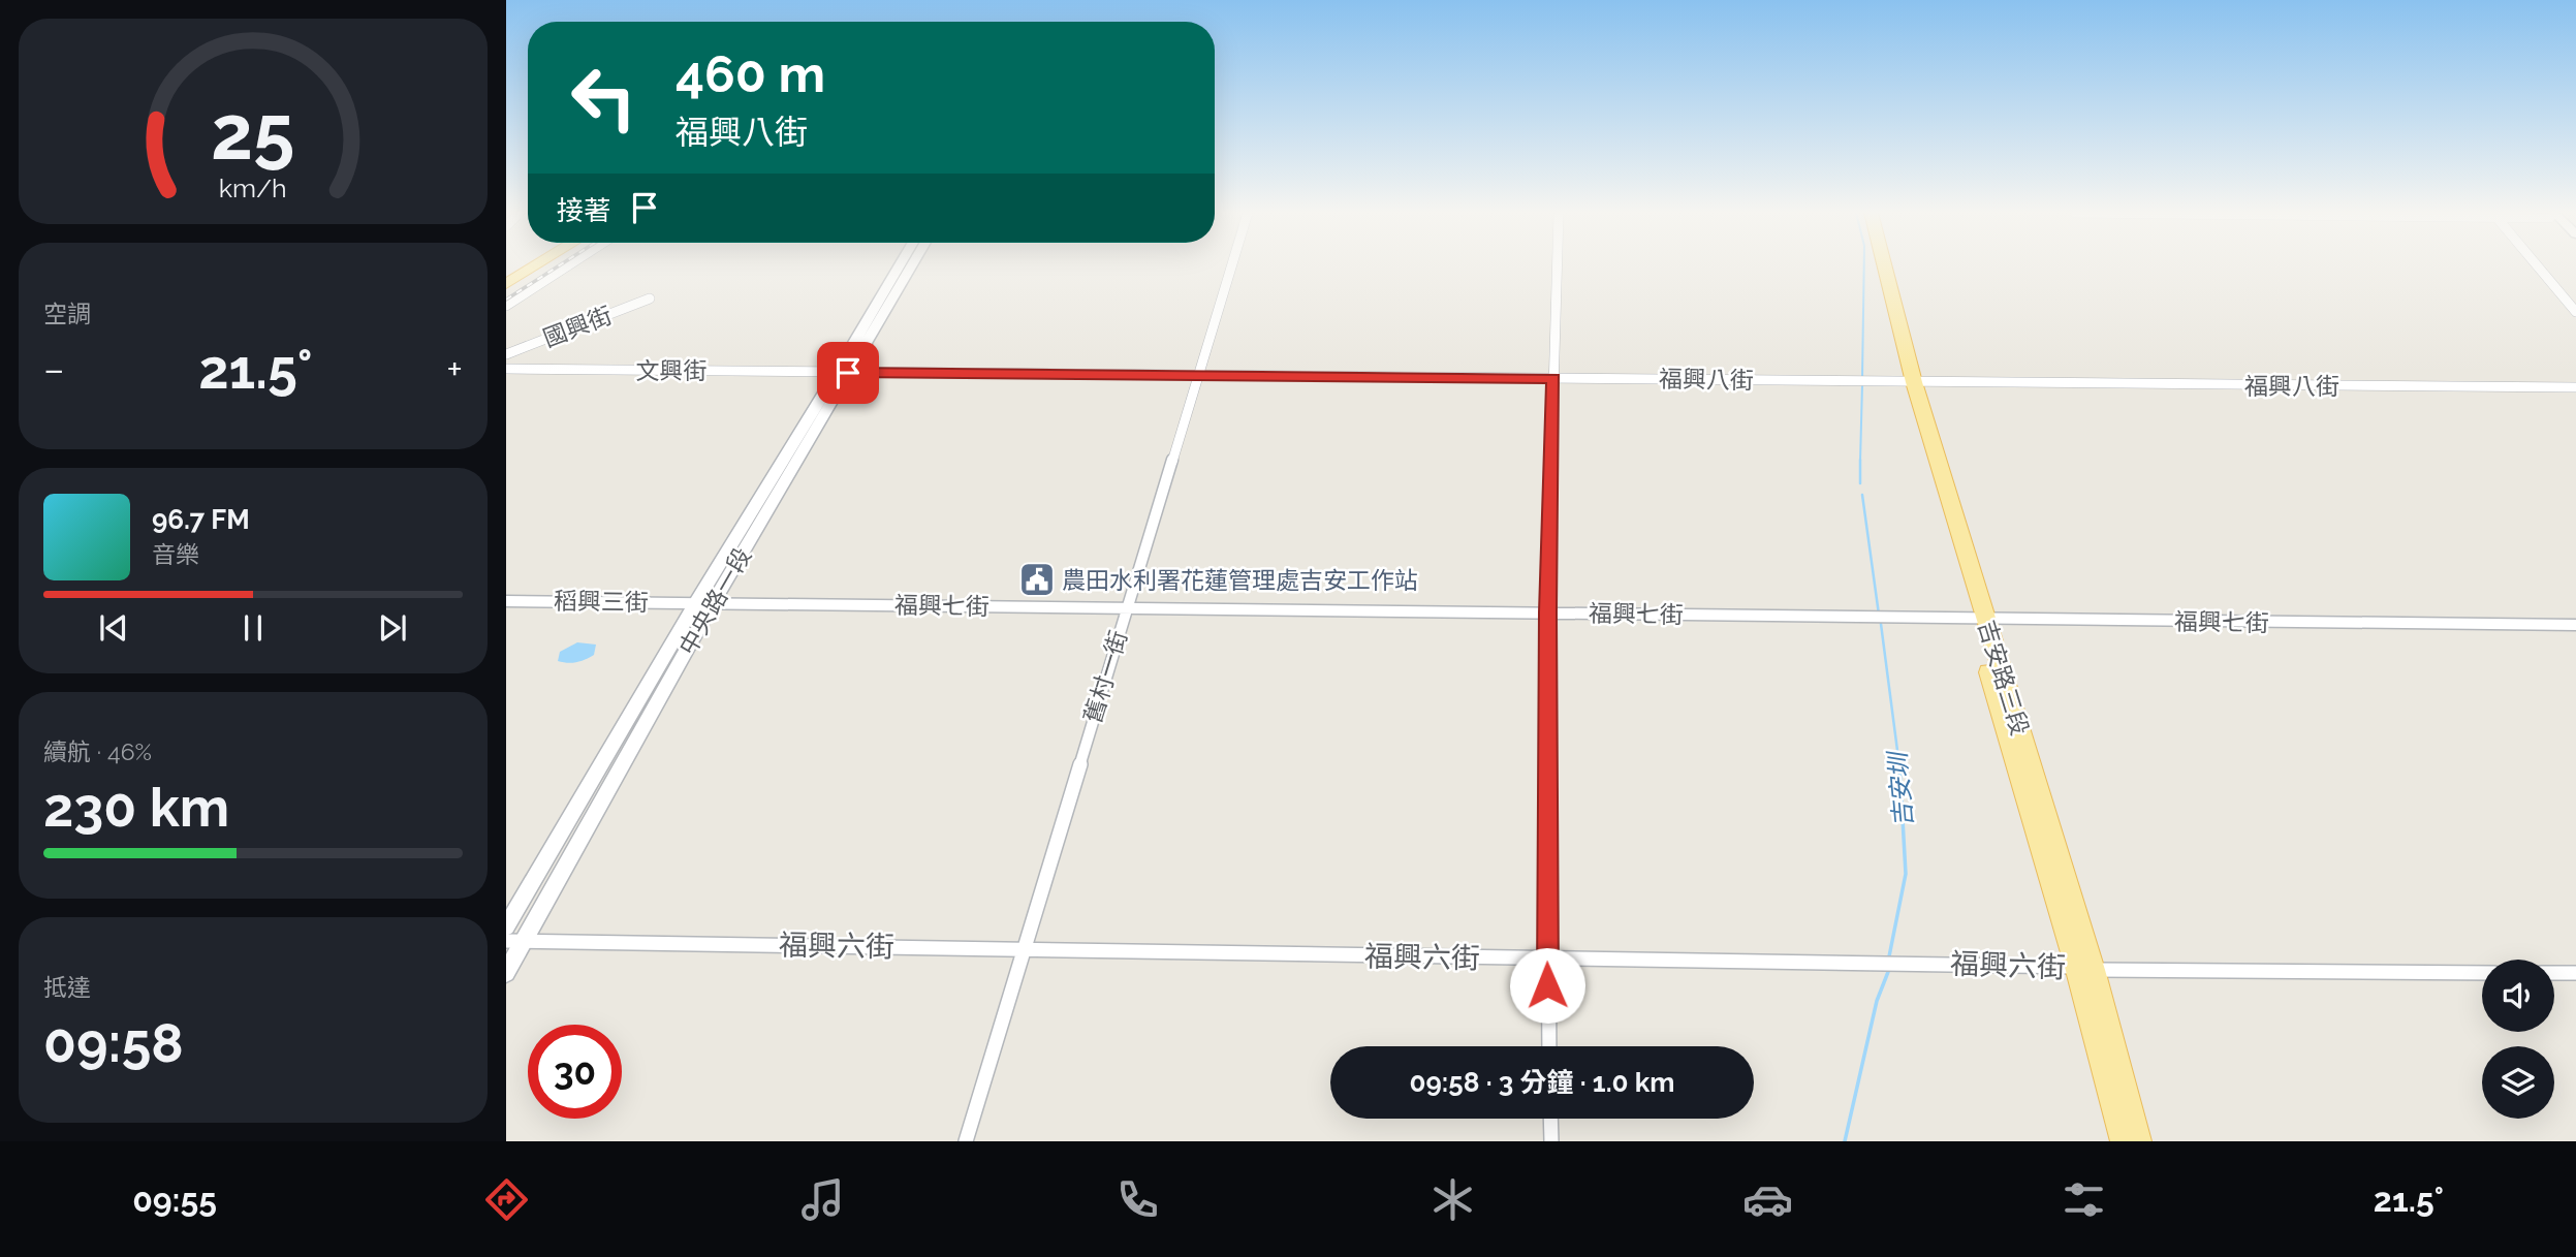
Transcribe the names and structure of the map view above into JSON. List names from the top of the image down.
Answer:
{
  "streets": {
    "main road": ["吉安路三段"],
    "street": [
      "國興街",
      "文興街",
      "福興八街",
      "稻興三街",
      "中央路一段",
      "福興七街",
      "舊村一街",
      "福興六街"
    ]
  },
  "crossings": [
    ["文興街", "福興八街"],
    ["文興街", "中央路一段"],
    ["福興八街", "中央路一段"],
    ["福興八街", "舊村一街"],
    ["福興八街", "吉安路三段"],
    ["稻興三街", "中央路一段"],
    ["稻興三街", "福興七街"],
    ["中央路一段", "福興七街"],
    ["中央路一段", "福興六街"],
    ["福興七街", "舊村一街"],
    ["福興七街", "吉安路三段"],
    ["舊村一街", "福興六街"],
    ["吉安路三段", "福興六街"]
  ],
  "water": ["吉安圳"],
  "places": {
    "public building": ["農田水利署花蓮管理處吉安工作站"]
  },
  "page": {
    "turn": ["460 m", "福興八街"],
    "then": "接著",
    "tile": [
      "空調",
      ["續航 · 46%", "230 km"],
      ["抵達", "09:58"]
    ],
    "heat": ["−", "21.5°", "+"],
    "song": ["96.7 FM", "音樂"],
    "limit": "30",
    "trip": "09:58 · 3 分鐘 · 1.0 km",
    "tabs": ["09:55", "21.5°"],
    "gauge": ["25", "km/h"]
  }
}
